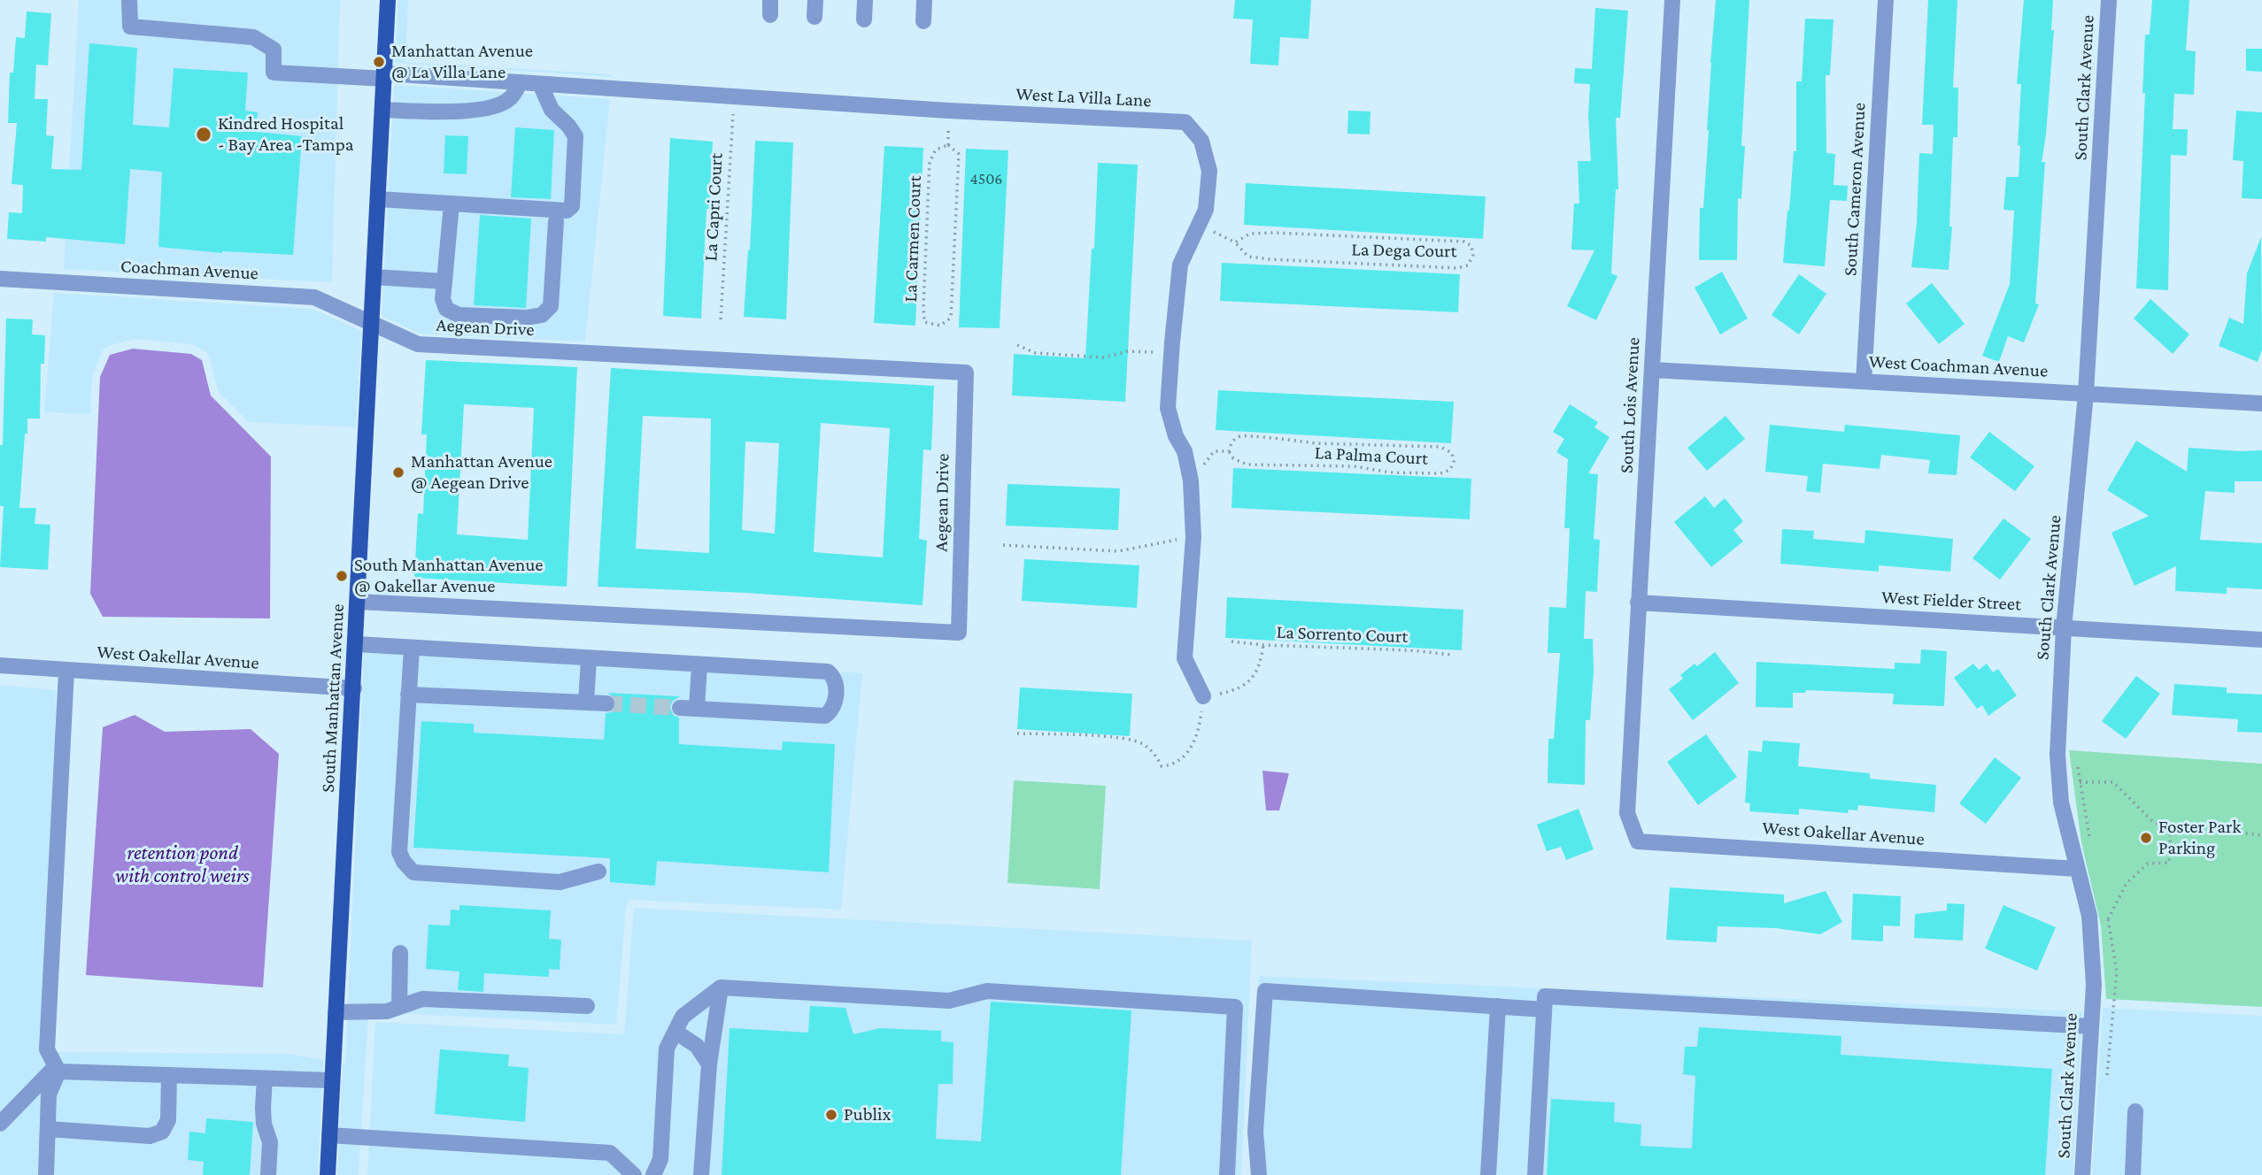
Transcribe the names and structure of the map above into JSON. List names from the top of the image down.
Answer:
{
  "streets": {
    "main road": ["South Manhattan Avenue"],
    "street": [
      "South Clark Avenue",
      "West La Villa Lane",
      "South Cameron Avenue",
      "Coachman Avenue",
      "Aegean Drive",
      "West Coachman Avenue",
      "South Lois Avenue",
      "West Fielder Street",
      "West Oakellar Avenue"
    ],
    "path": [
      "La Capri Court",
      "La Carmen Court",
      "La Dega Court",
      "La Palma Court",
      "La Sorrento Court"
    ]
  },
  "crossings": [
    ["South Clark Avenue", "West Coachman Avenue"],
    ["South Clark Avenue", "West Fielder Street"],
    ["South Clark Avenue", "West Oakellar Avenue"],
    ["West La Villa Lane", "La Capri Court"],
    ["West La Villa Lane", "La Dega Court"],
    ["West La Villa Lane", "La Palma Court"],
    ["West La Villa Lane", "South Manhattan Avenue"],
    ["South Cameron Avenue", "West Coachman Avenue"],
    ["Coachman Avenue", "Aegean Drive"],
    ["Coachman Avenue", "South Manhattan Avenue"],
    ["Aegean Drive", "South Manhattan Avenue"],
    ["West Coachman Avenue", "South Lois Avenue"],
    ["South Lois Avenue", "West Fielder Street"],
    ["South Lois Avenue", "West Oakellar Avenue"],
    ["West Oakellar Avenue", "South Manhattan Avenue"]
  ],
  "water": ["retention pond with control weirs"],
  "places": [
    "Manhattan Avenue @ La Villa Lane",
    "Kindred Hospital - Bay Area -Tampa",
    "Manhattan Avenue @ Aegean Drive",
    "South Manhattan Avenue @ Oakellar Avenue",
    "Foster Park Parking",
    "Publix"
  ],
  "house_numbers": ["4506"]
}
